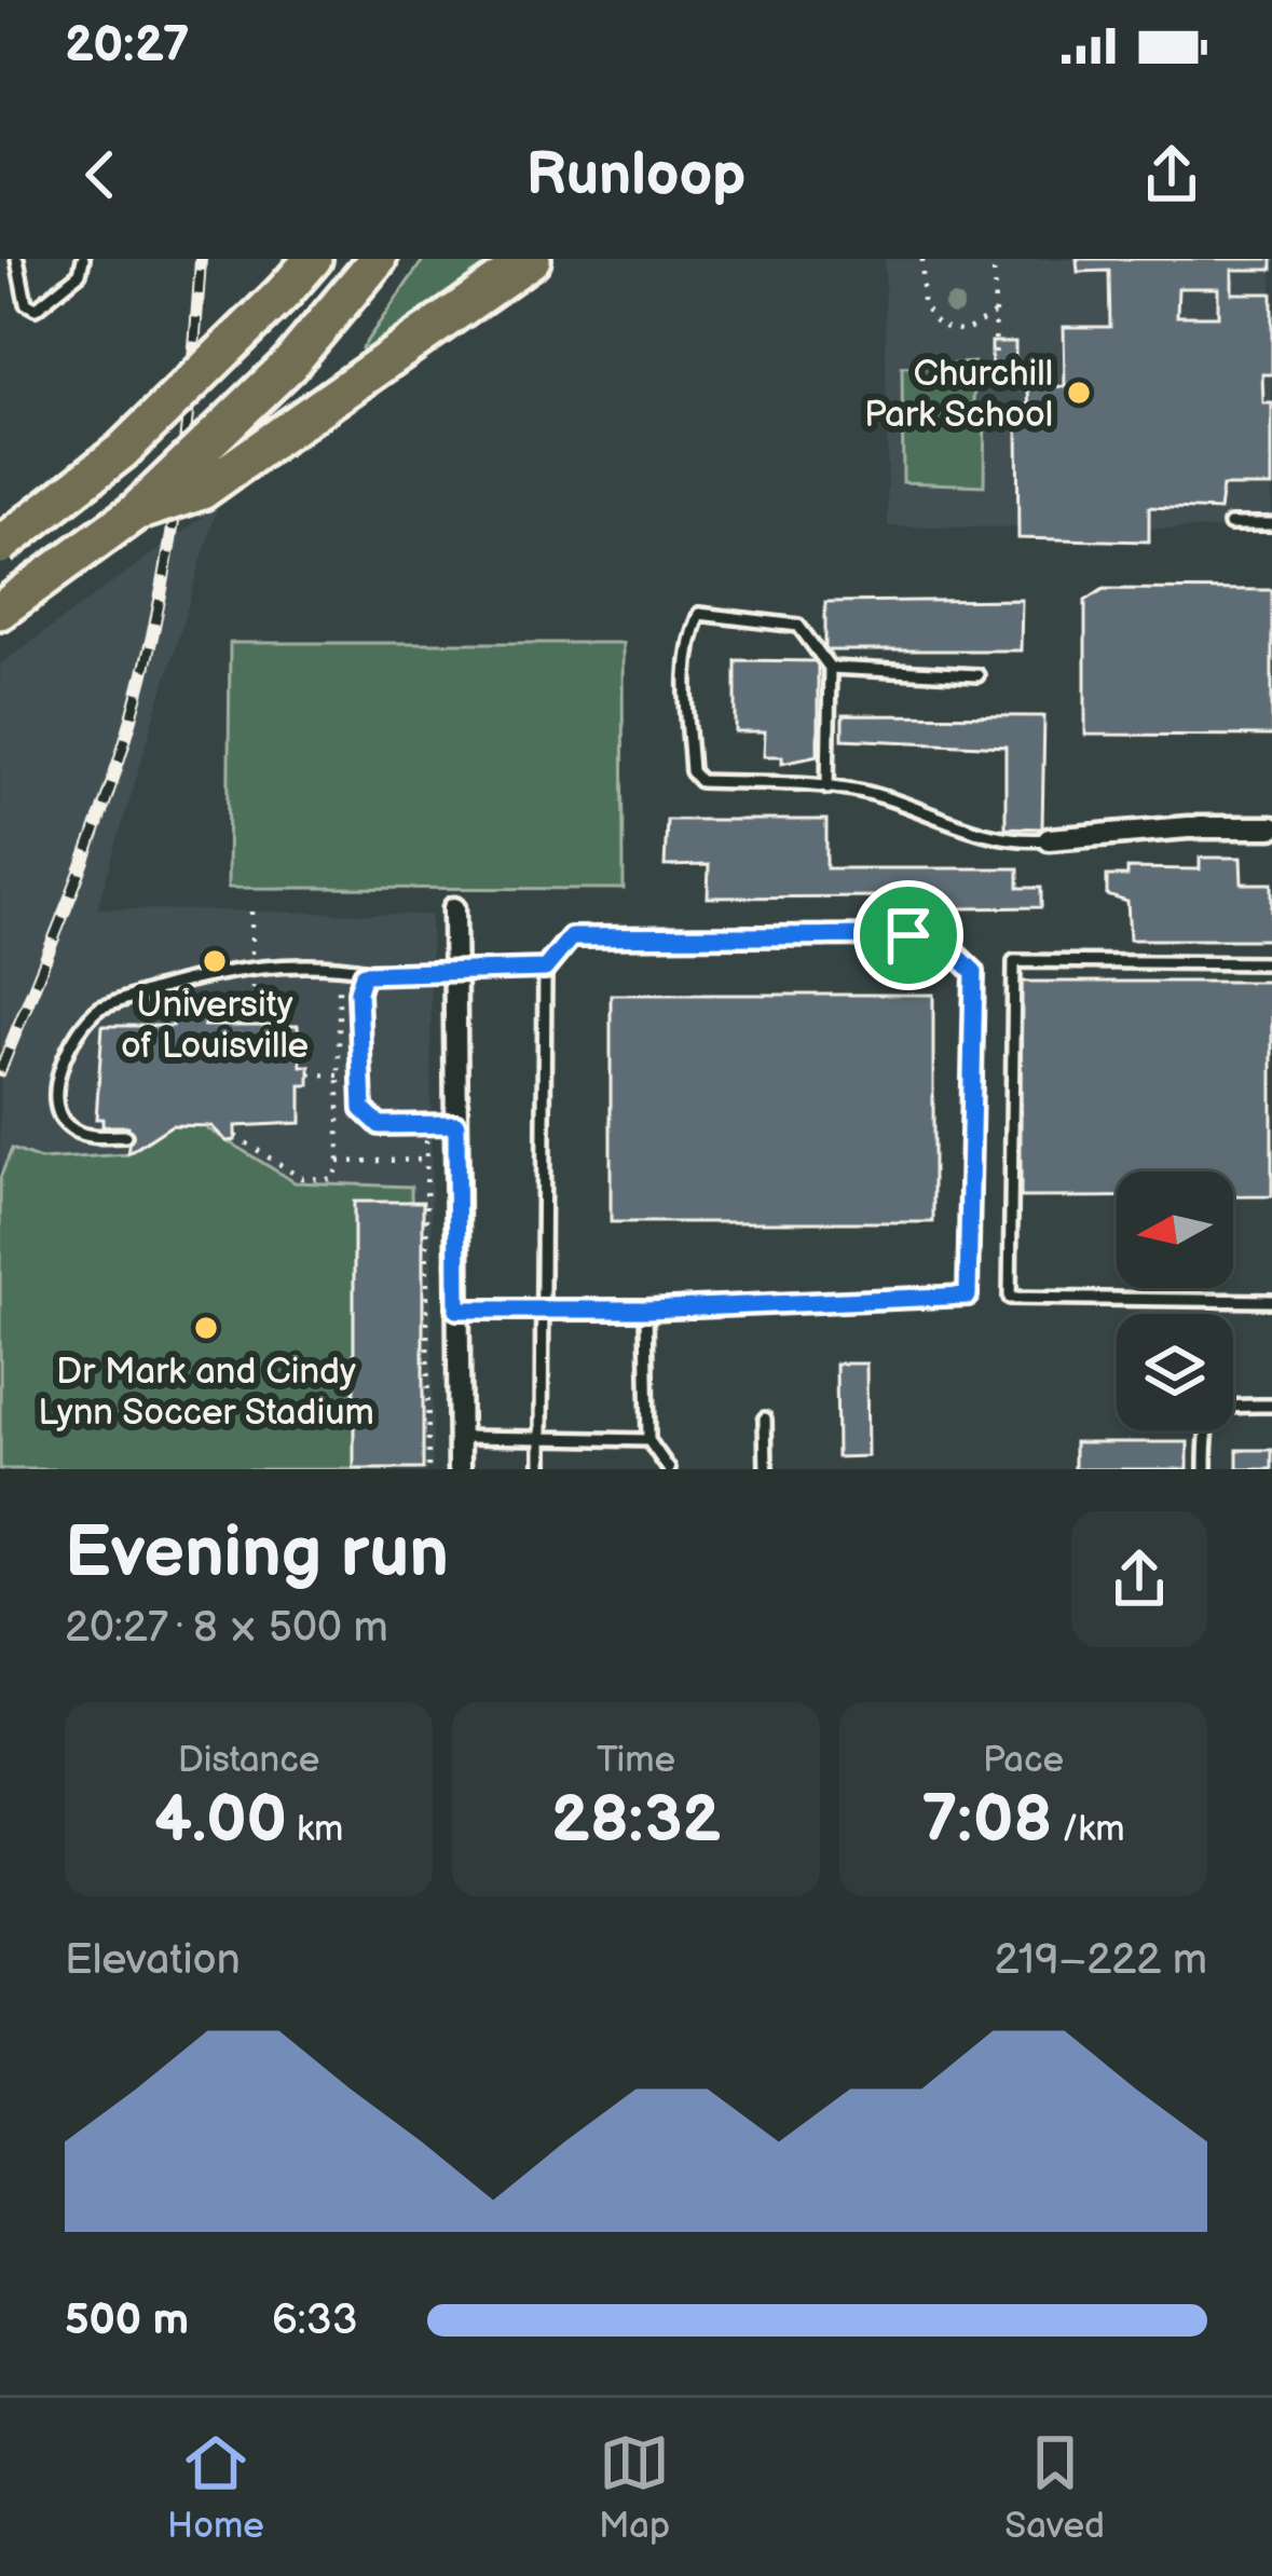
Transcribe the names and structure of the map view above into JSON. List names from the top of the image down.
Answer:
{
  "places": ["Churchill Park School", "University of Louisville", "Dr Mark and Cindy Lynn Soccer Stadium"],
  "north": "left",
  "page": {
    "status": "20:27",
    "header": "Runloop",
    "heading": ["Evening run", "20:27 · 8 × 500 m"],
    "stats": [
      ["Distance", "4.00 km"],
      ["Time", "28:32"],
      ["Pace", "7:08 /km"]
    ],
    "chart": ["Elevation", "219–222 m"],
    "list": [
      {
        "name": "500 m",
        "note": "6:33"
      }
    ],
    "tabs": ["Home", "Map", "Saved"]
  }
}
